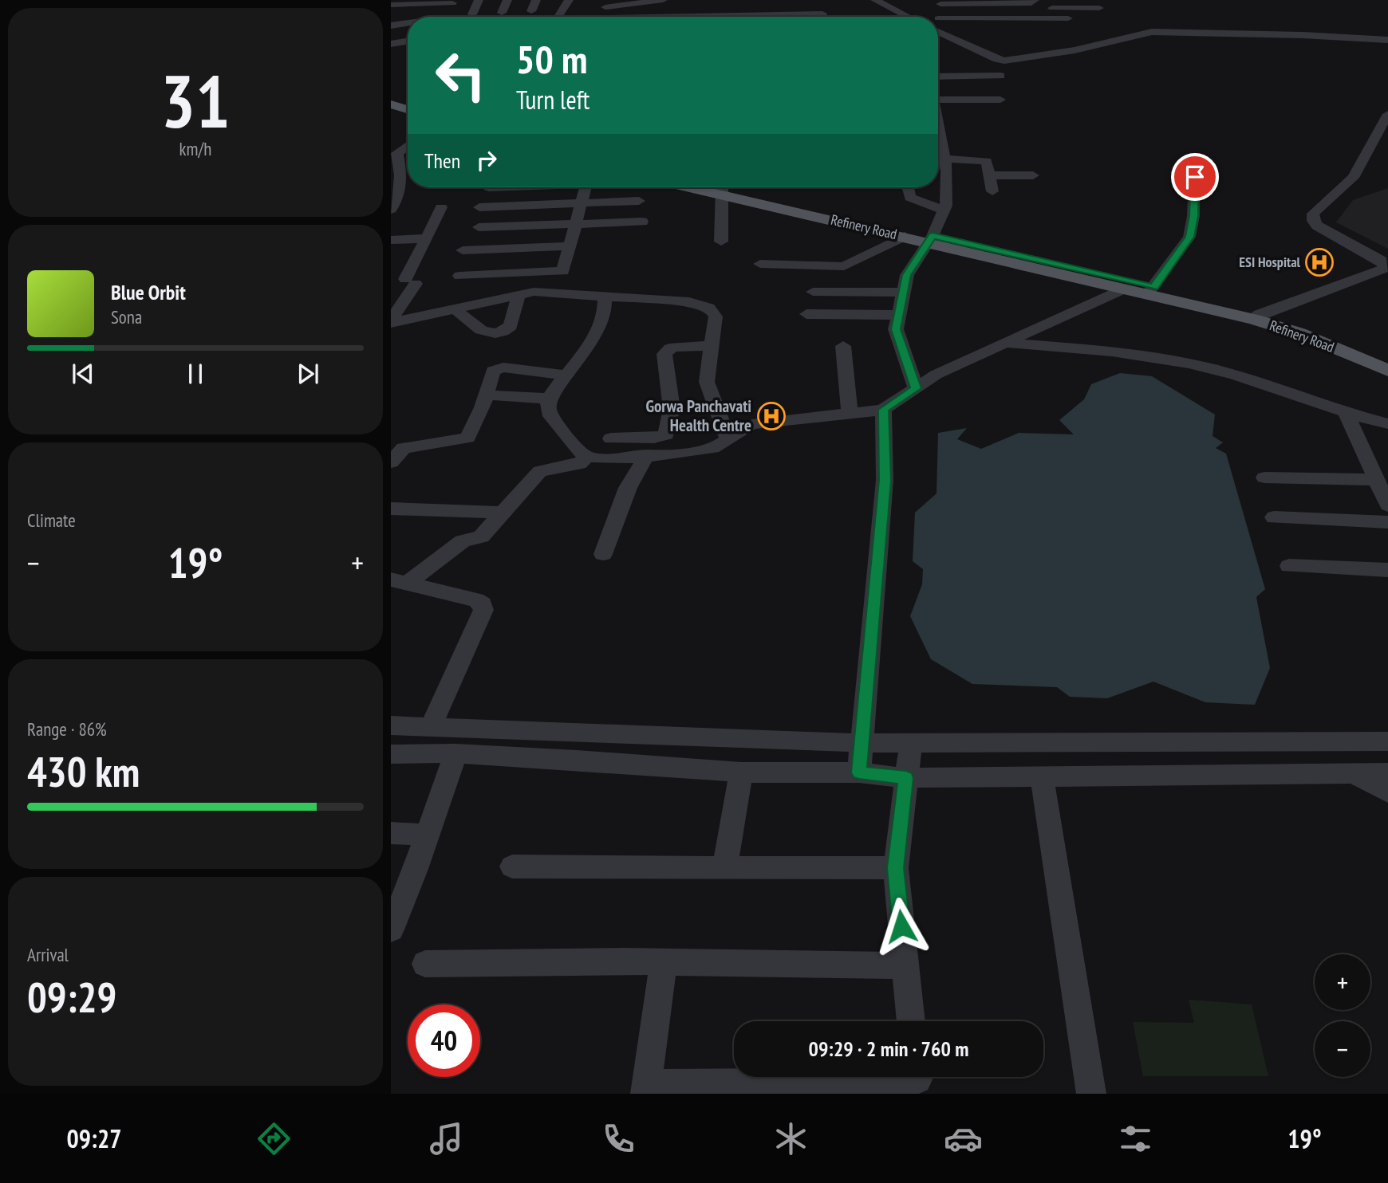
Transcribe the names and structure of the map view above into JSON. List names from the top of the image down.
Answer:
{
  "streets": {
    "main road": ["Refinery Road"]
  },
  "places": {
    "hospital": ["ESI Hospital", "Gorwa Panchavati Health Centre"]
  },
  "page": {
    "tile": [
      ["31", "km/h"],
      "Climate",
      ["Range · 86%", "430 km"],
      ["Arrival", "09:29"]
    ],
    "turn": ["50 m", "Turn left"],
    "then": "Then",
    "song": ["Blue Orbit", "Sona"],
    "heat": ["−", "19°", "+"],
    "map_buttons": ["+", "−"],
    "limit": "40",
    "trip": "09:29 · 2 min · 760 m",
    "tabs": ["09:27", "19°"]
  }
}
